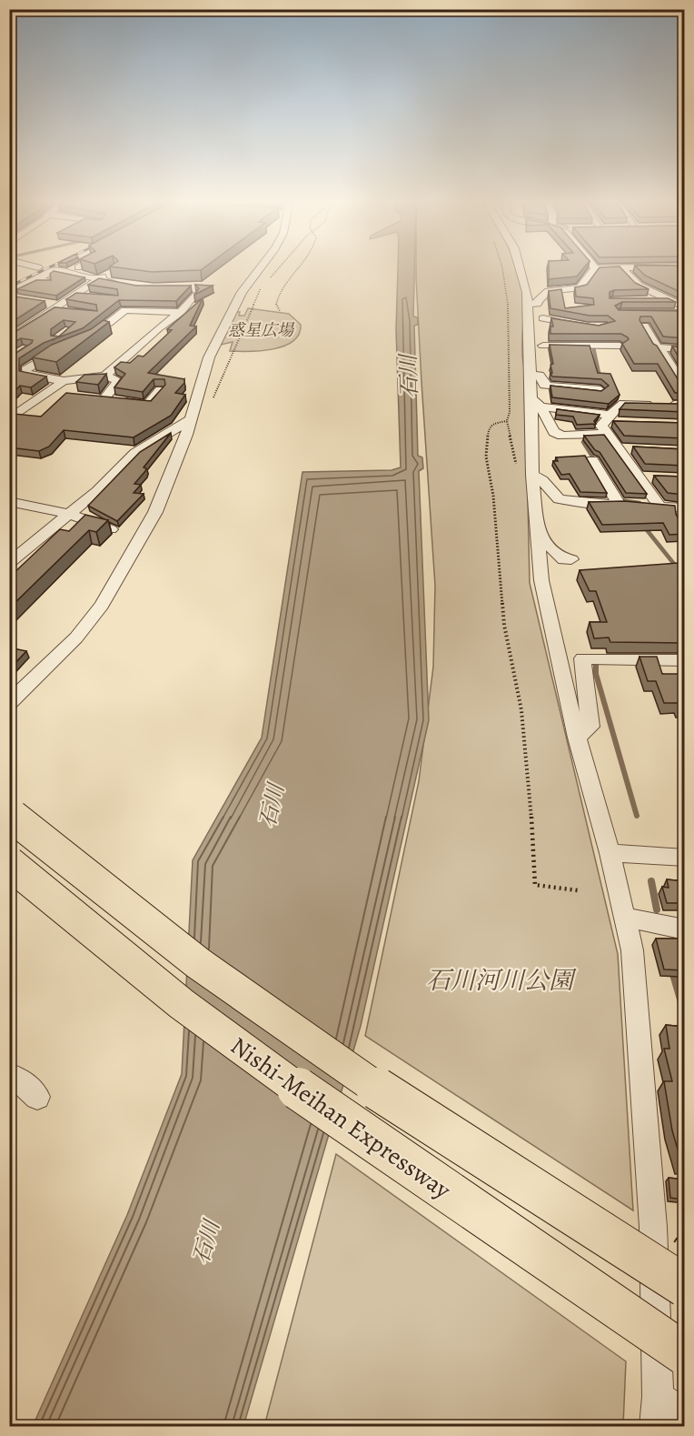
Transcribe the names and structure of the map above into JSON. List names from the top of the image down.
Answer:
{
  "streets": {
    "highway": ["Nishi-Meihan Expressway"]
  },
  "water": ["石川"],
  "parks": ["惑星広場", "石川河川公園"]
}
